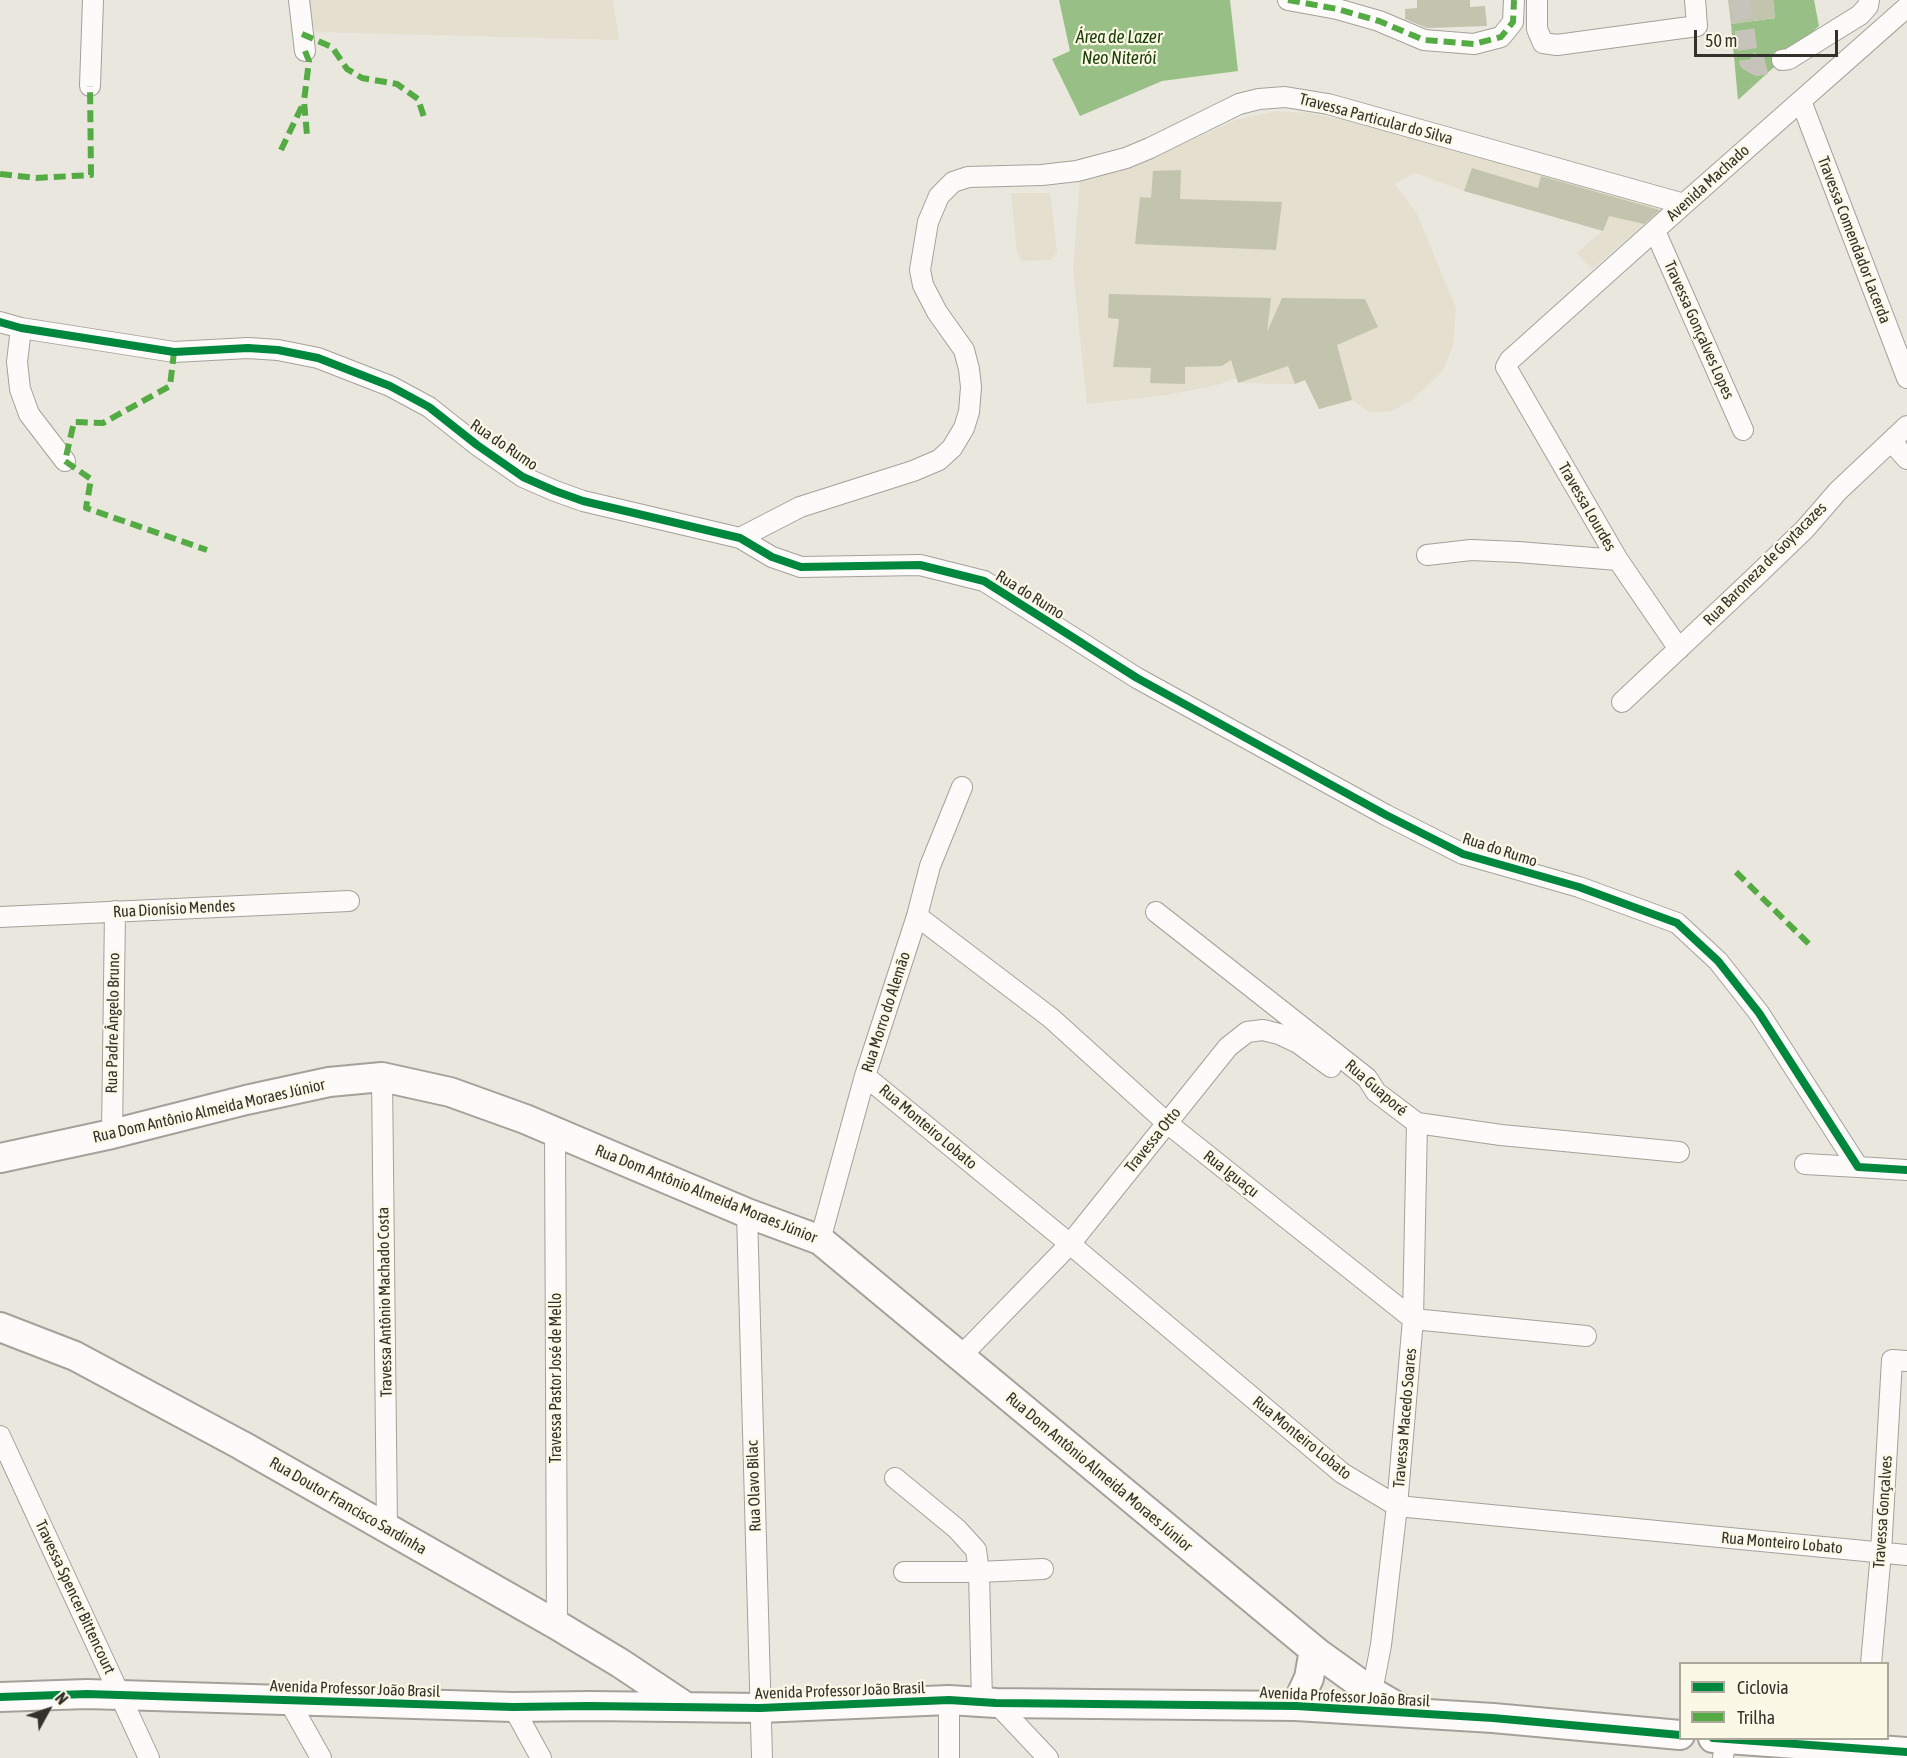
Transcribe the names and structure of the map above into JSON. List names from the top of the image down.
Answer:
{
  "streets": {
    "main road": ["Rua Dom Antônio Almeida Moraes Júnior", "Rua Doutor Francisco Sardinha", "Avenida Professor João Brasil"],
    "street": [
      "Travessa Particular do Silva",
      "Avenida Machado",
      "Travessa Comendador Lacerda",
      "Travessa Gonçalves Lopes",
      "Rua do Rumo",
      "Travessa Lourdes",
      "Rua Baroneza de Goytacazes",
      "Rua Dionísio Mendes",
      "Rua Morro do Alemão",
      "Rua Padre Ângelo Bruno",
      "Rua Guaporé",
      "Rua Monteiro Lobato",
      "Travessa Otto",
      "Rua Iguaçu",
      "Travessa Antônio Machado Costa",
      "Travessa Pastor José de Mello",
      "Travessa Macedo Soares",
      "Rua Olavo Bilac",
      "Travessa Gonçalves",
      "Travessa Spencer Bittencourt"
    ]
  },
  "crossings": [
    ["Travessa Particular do Silva", "Avenida Machado"],
    ["Travessa Particular do Silva", "Rua do Rumo"],
    ["Avenida Machado", "Travessa Comendador Lacerda"],
    ["Avenida Machado", "Travessa Gonçalves Lopes"],
    ["Avenida Machado", "Travessa Lourdes"],
    ["Travessa Lourdes", "Rua Baroneza de Goytacazes"],
    ["Rua Dionísio Mendes", "Rua Padre Ângelo Bruno"],
    ["Rua Morro do Alemão", "Rua Dom Antônio Almeida Moraes Júnior"],
    ["Rua Morro do Alemão", "Rua Monteiro Lobato"],
    ["Rua Morro do Alemão", "Rua Iguaçu"],
    ["Rua Padre Ângelo Bruno", "Rua Dom Antônio Almeida Moraes Júnior"],
    ["Rua Guaporé", "Travessa Otto"],
    ["Rua Guaporé", "Travessa Macedo Soares"],
    ["Rua Dom Antônio Almeida Moraes Júnior", "Travessa Otto"],
    ["Rua Dom Antônio Almeida Moraes Júnior", "Travessa Antônio Machado Costa"],
    ["Rua Dom Antônio Almeida Moraes Júnior", "Travessa Pastor José de Mello"],
    ["Rua Dom Antônio Almeida Moraes Júnior", "Travessa Macedo Soares"],
    ["Rua Dom Antônio Almeida Moraes Júnior", "Rua Olavo Bilac"],
    ["Rua Dom Antônio Almeida Moraes Júnior", "Avenida Professor João Brasil"],
    ["Rua Monteiro Lobato", "Travessa Otto"],
    ["Rua Monteiro Lobato", "Travessa Macedo Soares"],
    ["Rua Monteiro Lobato", "Travessa Gonçalves"],
    ["Travessa Otto", "Rua Iguaçu"],
    ["Rua Iguaçu", "Travessa Macedo Soares"],
    ["Travessa Antônio Machado Costa", "Rua Doutor Francisco Sardinha"],
    ["Travessa Pastor José de Mello", "Rua Doutor Francisco Sardinha"],
    ["Travessa Macedo Soares", "Avenida Professor João Brasil"],
    ["Rua Olavo Bilac", "Avenida Professor João Brasil"],
    ["Rua Doutor Francisco Sardinha", "Avenida Professor João Brasil"],
    ["Travessa Spencer Bittencourt", "Avenida Professor João Brasil"]
  ],
  "water": ["Área de Lazer Neo Niterói"],
  "legend": ["Ciclovia", "Trilha"],
  "scale_bar": "50 m",
  "north": "top right"
}
